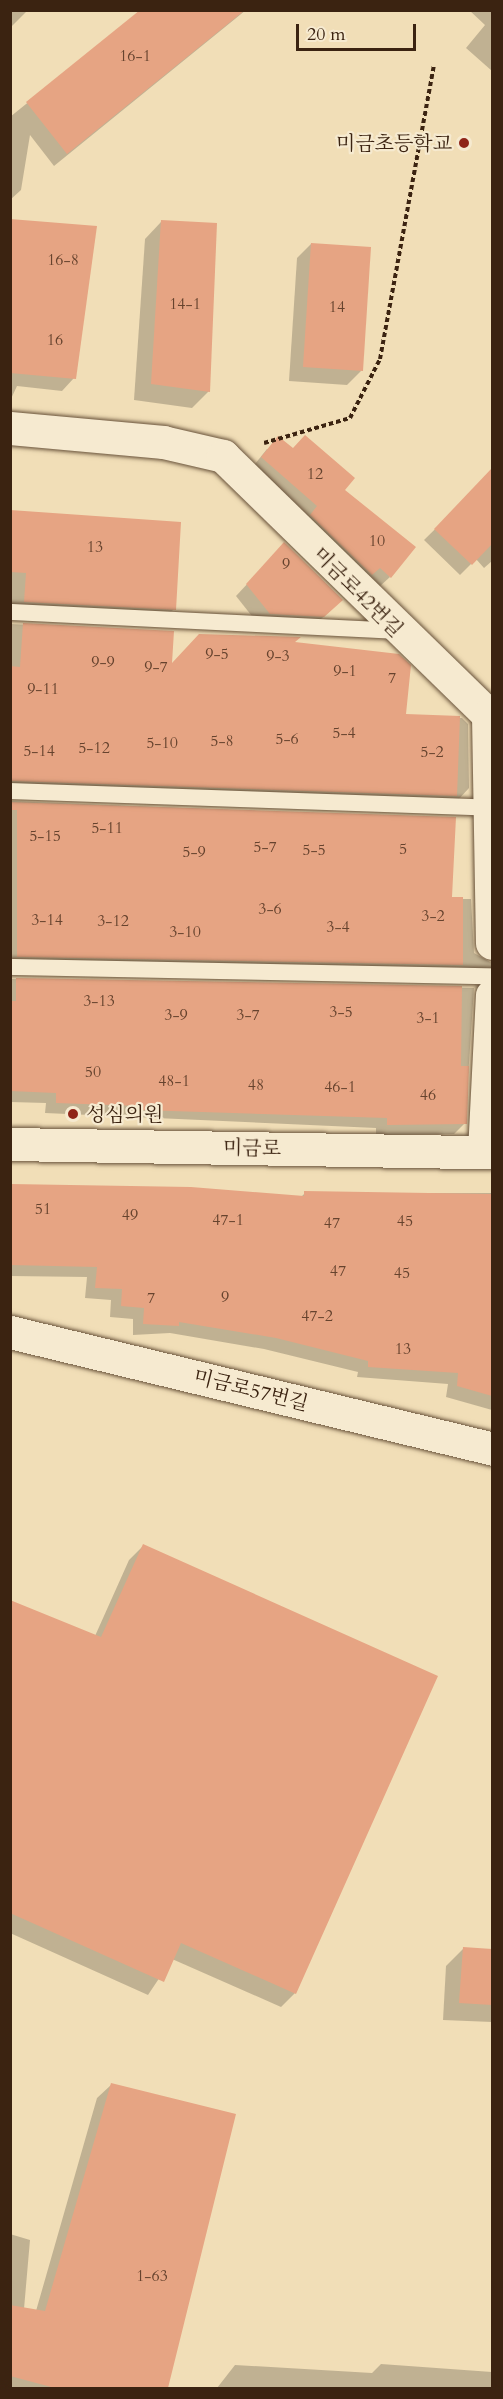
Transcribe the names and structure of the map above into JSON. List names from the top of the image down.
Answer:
{
  "streets": {
    "street": ["미금로42번길", "미금로", "미금로57번길"]
  },
  "places": ["미금초등학교", "성심의원"],
  "house_numbers": [
    "16-1",
    "16-8",
    "14-1",
    "14",
    "16",
    "12",
    "10",
    "13",
    "9",
    "9-5",
    "9-3",
    "9-9",
    "9-7",
    "9-1",
    "7",
    "9-11",
    "5-4",
    "5-6",
    "5-8",
    "5-10",
    "5-12",
    "5-14",
    "5-2",
    "5-11",
    "5-15",
    "5-7",
    "5",
    "5-5",
    "5-9",
    "3-6",
    "3-2",
    "3-14",
    "3-12",
    "3-4",
    "3-10",
    "3-13",
    "3-5",
    "3-9",
    "3-7",
    "3-1",
    "50",
    "48-1",
    "48",
    "46-1",
    "46",
    "51",
    "49",
    "47-1",
    "45",
    "47",
    "47",
    "45",
    "9",
    "7",
    "47-2",
    "13",
    "1-63"
  ],
  "scale_bar": "20 m"
}
